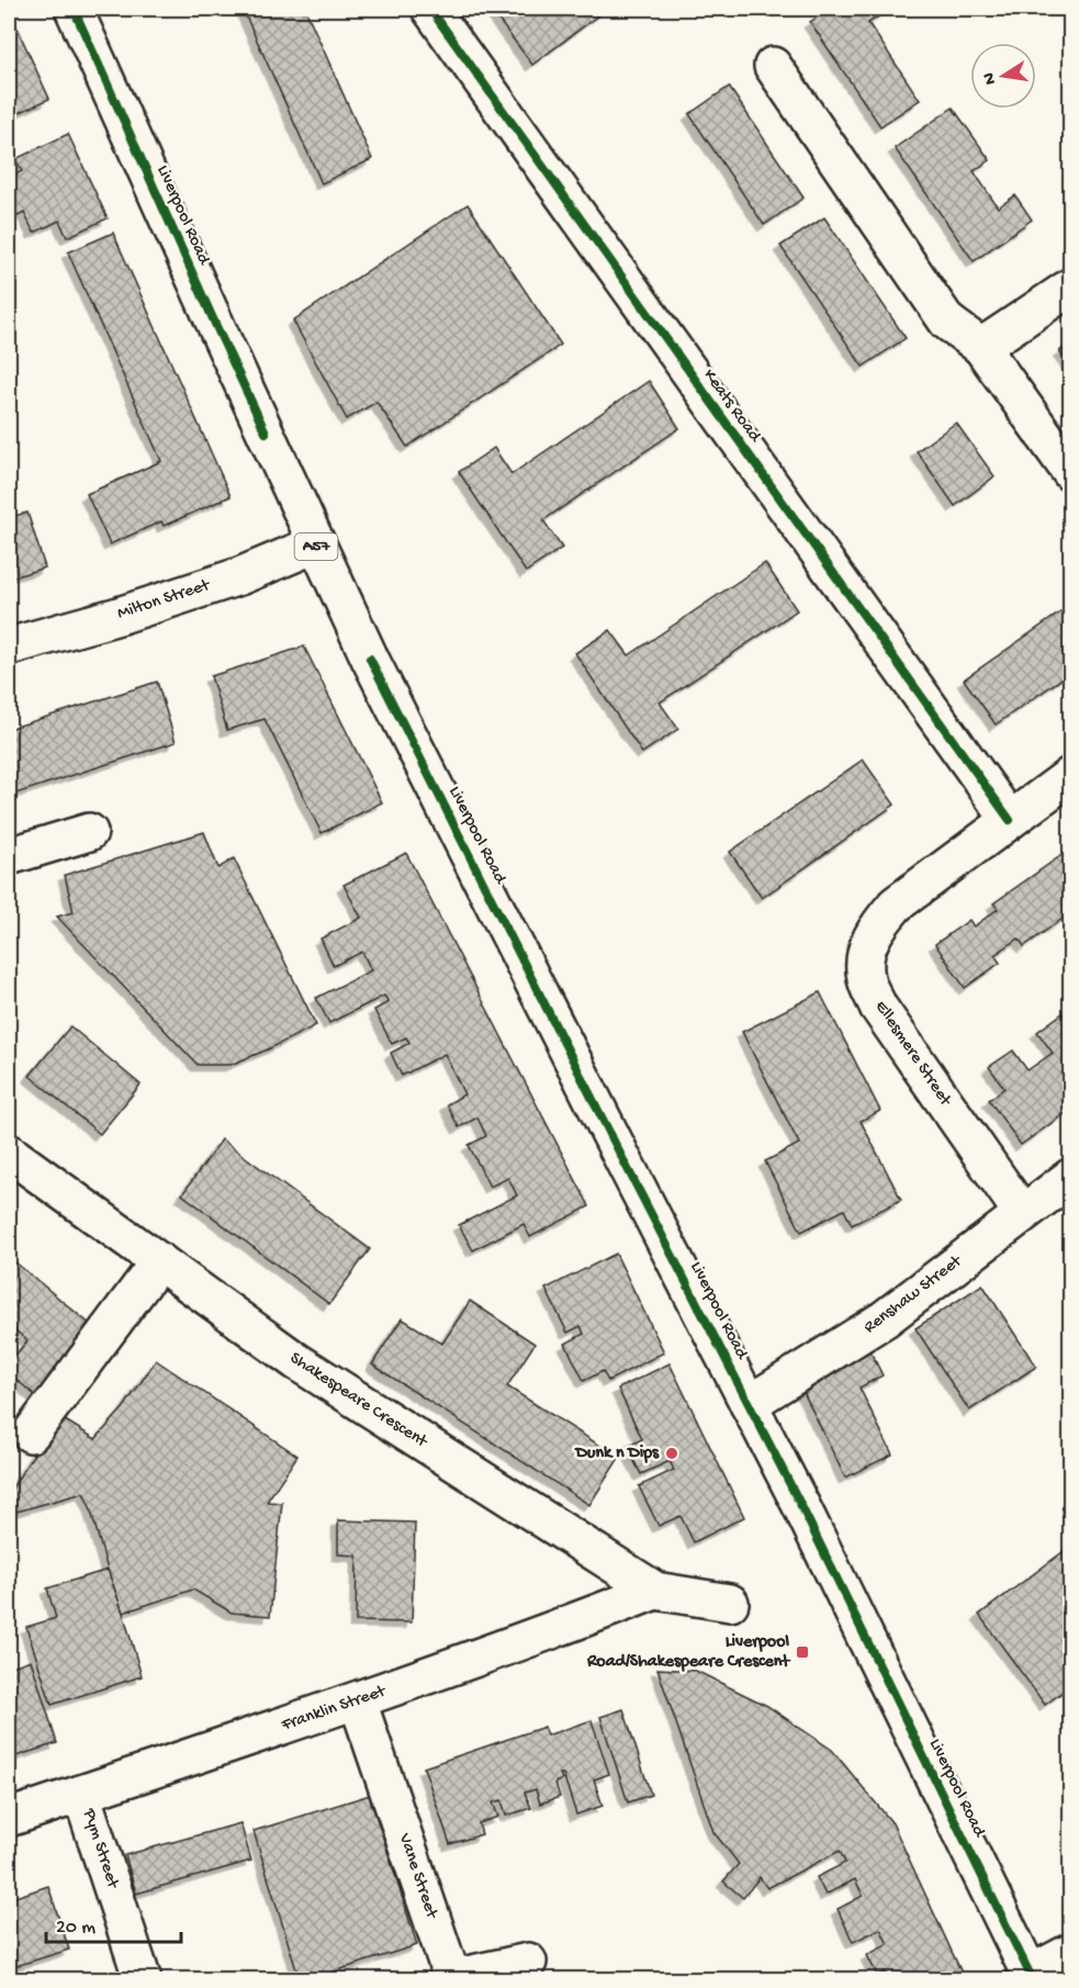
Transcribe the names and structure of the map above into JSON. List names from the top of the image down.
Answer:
{
  "streets": {
    "street": [
      "Liverpool Road",
      "Keats Road",
      "A57",
      "Milton Street",
      "Ellesmere Street",
      "Renshaw Street",
      "Shakespeare Crescent",
      "Franklin Street",
      "Pym Street",
      "Vane Street"
    ]
  },
  "crossings": [
    ["Liverpool Road", "Milton Street"],
    ["Liverpool Road", "Renshaw Street"],
    ["Keats Road", "Ellesmere Street"],
    ["Ellesmere Street", "Renshaw Street"],
    ["Shakespeare Crescent", "Franklin Street"],
    ["Franklin Street", "Pym Street"],
    ["Franklin Street", "Vane Street"]
  ],
  "places": {
    "other": ["Dunk n Dips"],
    "transit": ["Liverpool Road/Shakespeare Crescent"]
  },
  "scale_bar": "20 m",
  "north": "left"
}
